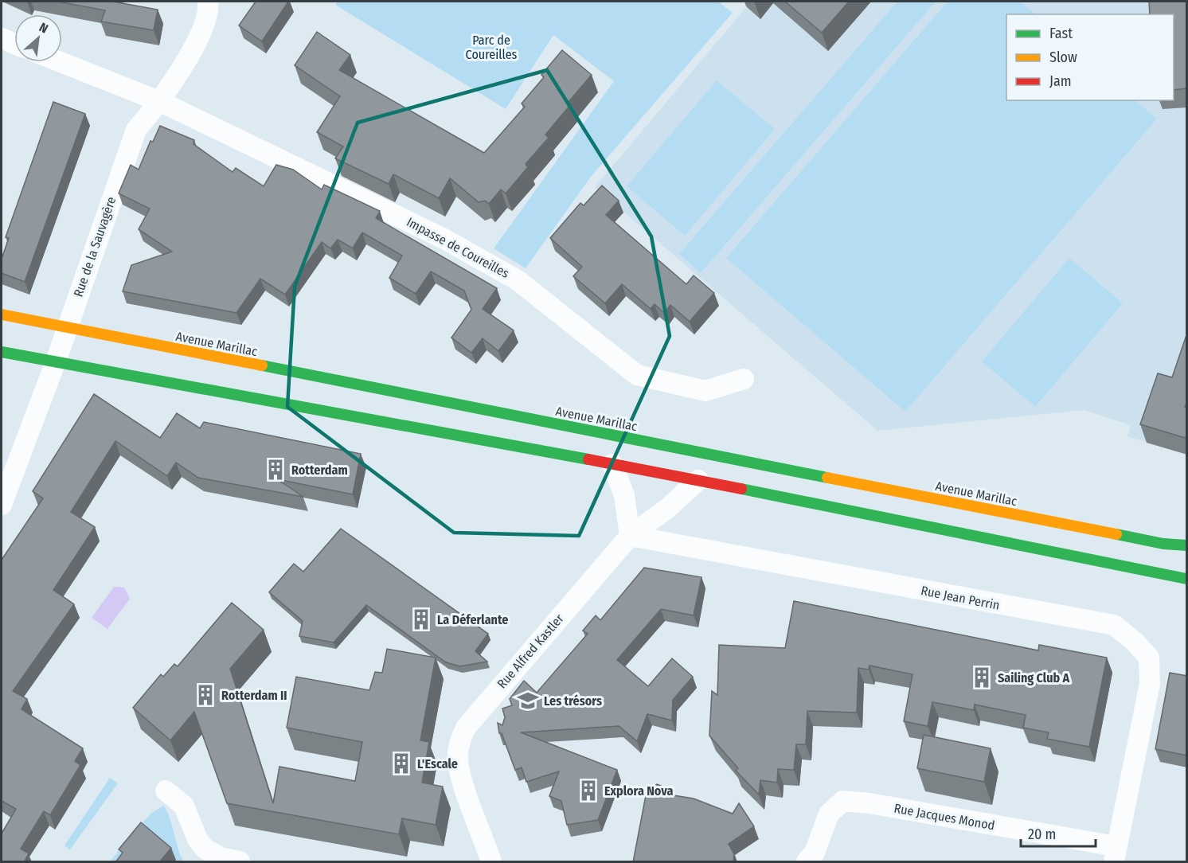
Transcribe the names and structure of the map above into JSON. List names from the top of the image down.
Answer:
{
  "streets": {
    "street": [
      "Rue de la Sauvagère",
      "Impasse de Coureilles",
      "Avenue Marillac",
      "Rue Jean Perrin",
      "Rue Alfred Kastler",
      "Rue Jacques Monod"
    ]
  },
  "crossings": [
    ["Rue de la Sauvagère", "Impasse de Coureilles"],
    ["Rue de la Sauvagère", "Avenue Marillac"],
    ["Rue Jean Perrin", "Rue Alfred Kastler"],
    ["Rue Jean Perrin", "Rue Jacques Monod"]
  ],
  "parks": ["Parc de Coureilles"],
  "places": {
    "building": [
      "Rotterdam",
      "La Déferlante",
      "Sailing Club A",
      "Rotterdam II",
      "L'Escale",
      "Explora Nova"
    ],
    "school or university": ["Les trésors"]
  },
  "legend": ["Fast", "Slow", "Jam"],
  "scale_bar": "20 m",
  "north": "top right"
}
